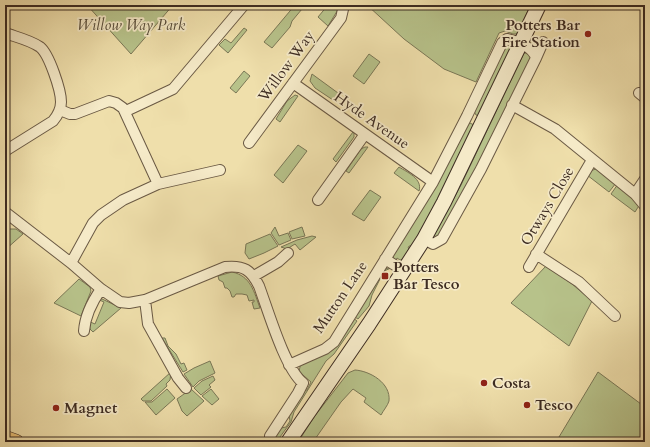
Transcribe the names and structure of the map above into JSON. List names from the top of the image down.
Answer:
{
  "streets": {
    "street": [
      "Willow Way",
      "Hyde Avenue",
      "Otways Close",
      "Mutton Lane"
    ]
  },
  "crossings": [
    ["Willow Way", "Hyde Avenue"],
    ["Hyde Avenue", "Mutton Lane"]
  ],
  "parks": ["Willow Way Park"],
  "places": {
    "other": [
      "Potters Bar Fire Station",
      "Costa",
      "Tesco",
      "Magnet"
    ],
    "transit": ["Potters Bar Tesco"]
  }
}
